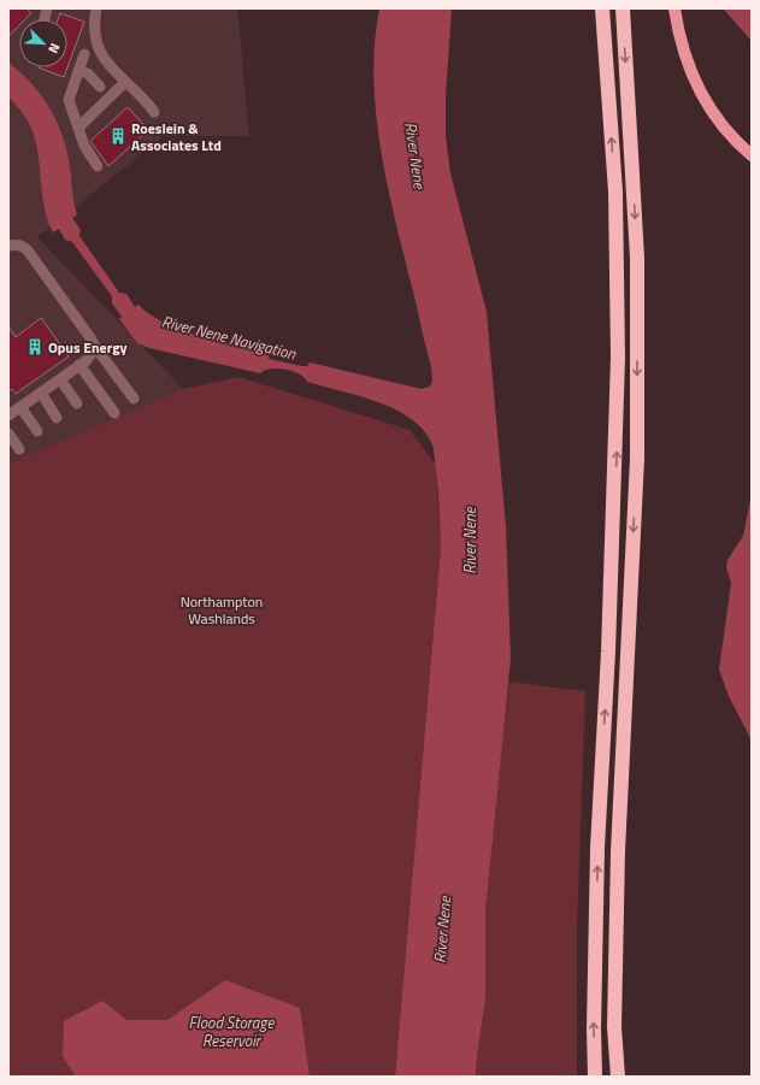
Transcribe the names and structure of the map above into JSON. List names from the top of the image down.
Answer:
{
  "water": ["River Nene", "River Nene Navigation", "Flood Storage Reservoir"],
  "parks": ["Northampton Washlands"],
  "places": {
    "building": ["Roeslein & Associates Ltd", "Opus Energy"]
  },
  "north": "bottom right"
}
